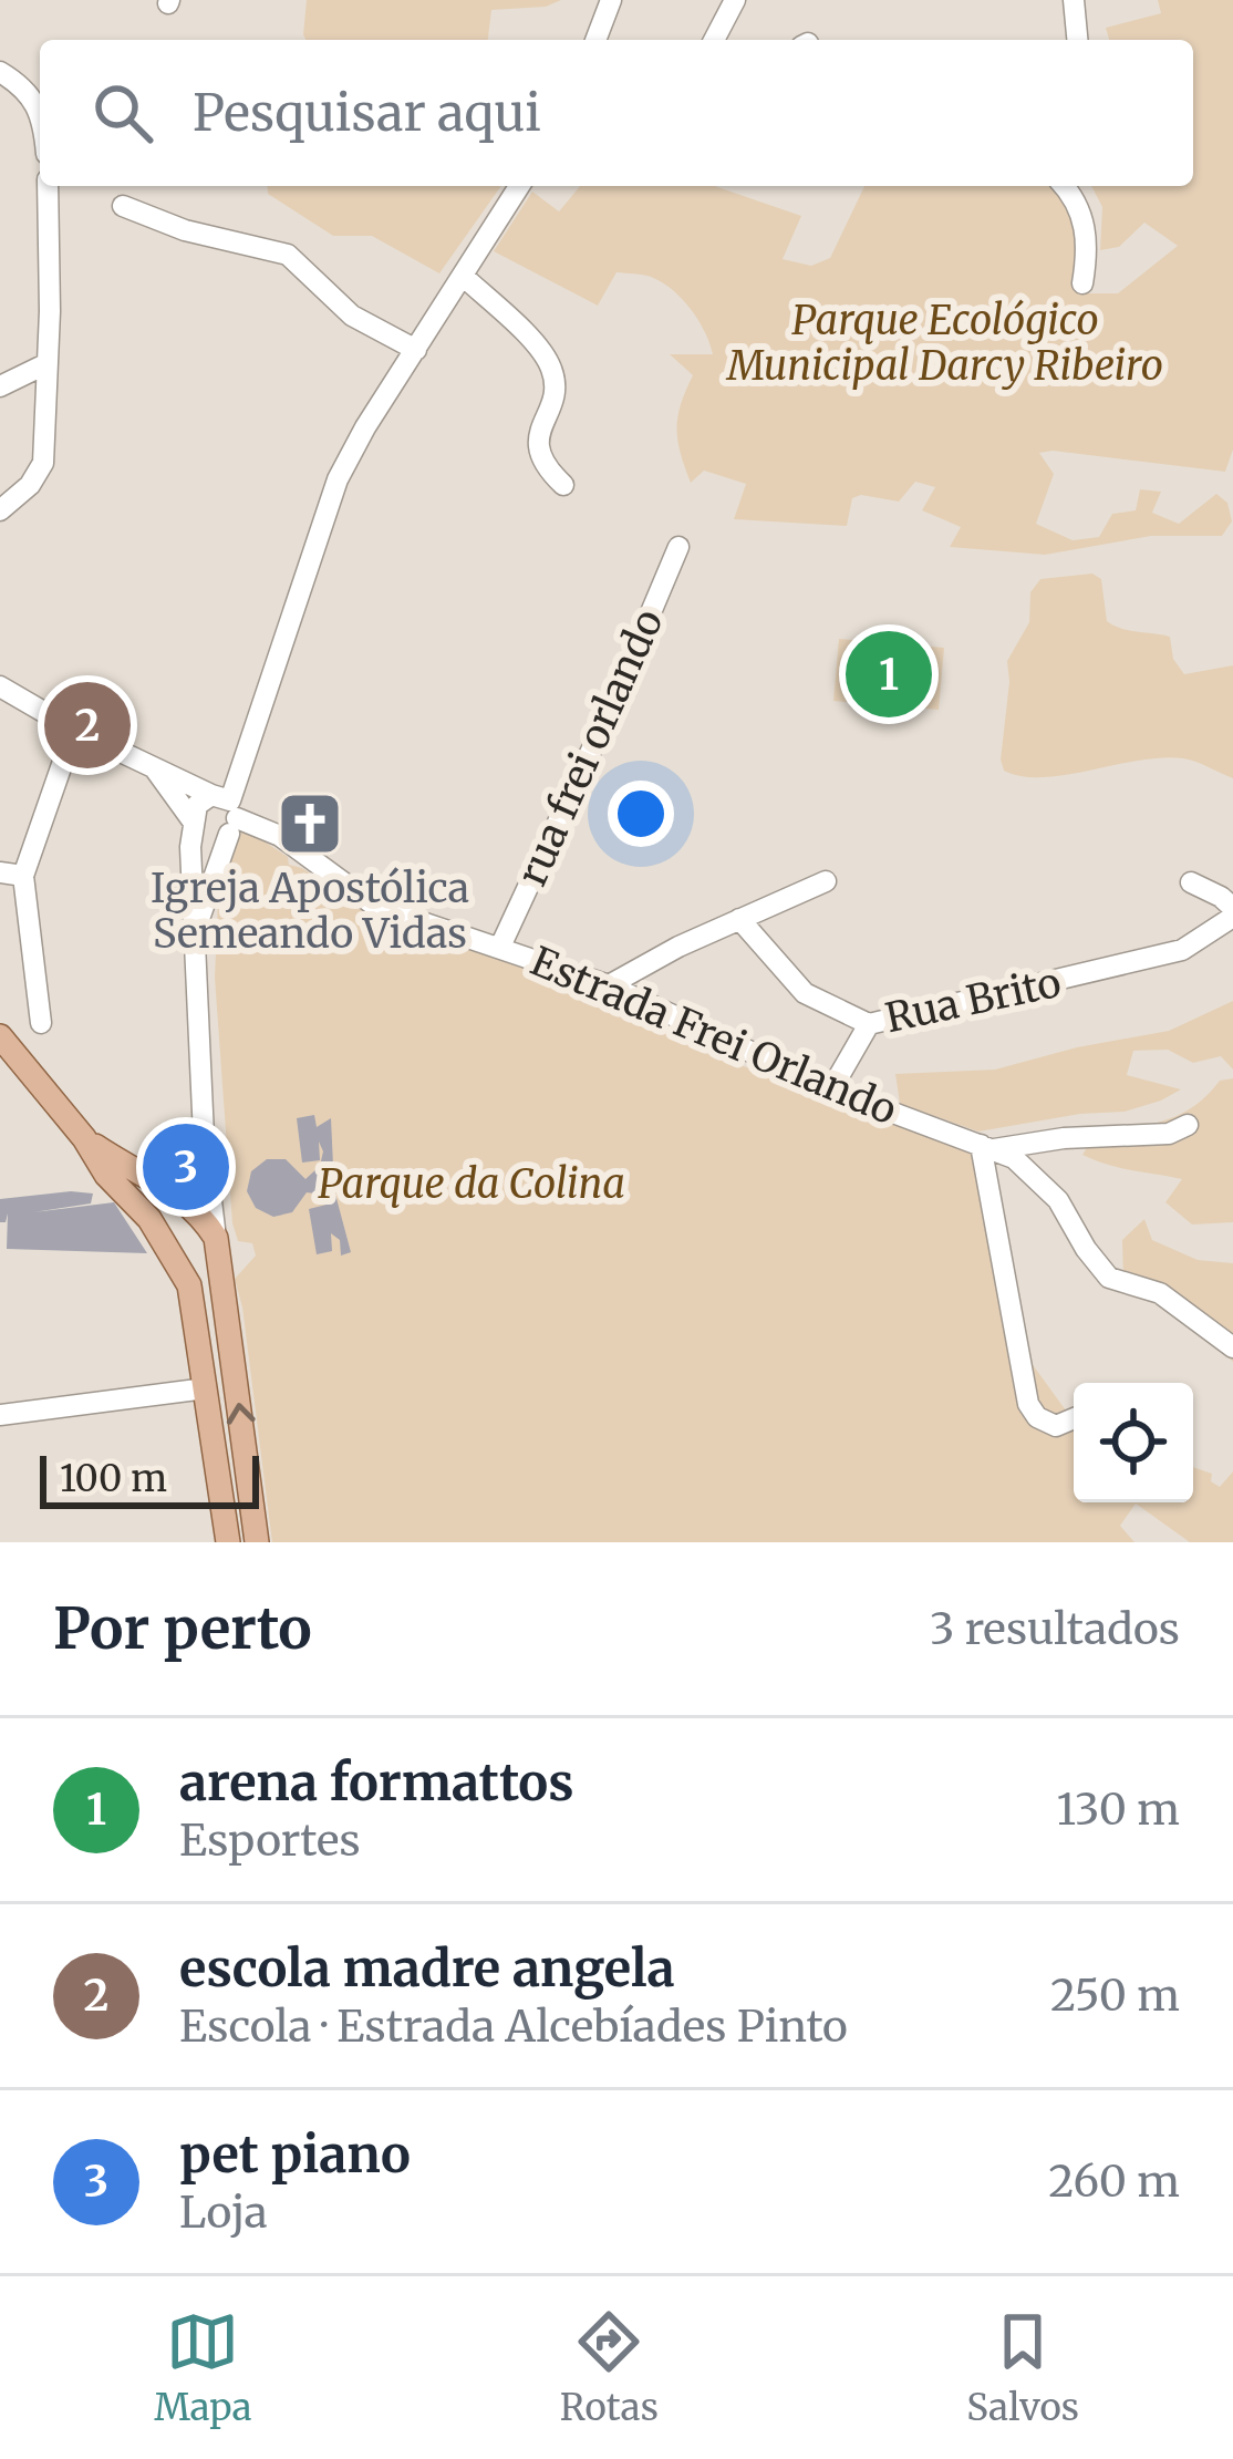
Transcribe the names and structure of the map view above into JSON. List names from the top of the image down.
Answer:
{
  "streets": {
    "street": ["rua frei orlando", "Rua Brito", "Estrada Frei Orlando"]
  },
  "crossings": [
    ["rua frei orlando", "Estrada Frei Orlando"]
  ],
  "parks": ["Parque Ecológico Municipal Darcy Ribeiro", "Parque da Colina"],
  "places": {
    "church": ["Igreja Apostólica Semeando Vidas"]
  },
  "scale_bar": "100 m",
  "page": {
    "search": "Pesquisar aqui",
    "pins": ["1", "2", "3"],
    "scale": "100 m",
    "heading": ["Por perto", "3 resultados"],
    "list": [
      {
        "mark": "1",
        "name": "arena formattos",
        "note": "Esportes",
        "value": "130 m"
      },
      {
        "mark": "2",
        "name": "escola madre angela",
        "note": "Escola · Estrada Alcebíades Pinto",
        "value": "250 m"
      },
      {
        "mark": "3",
        "name": "pet piano",
        "note": "Loja",
        "value": "260 m"
      }
    ],
    "nav": ["Mapa", "Rotas", "Salvos"]
  }
}
